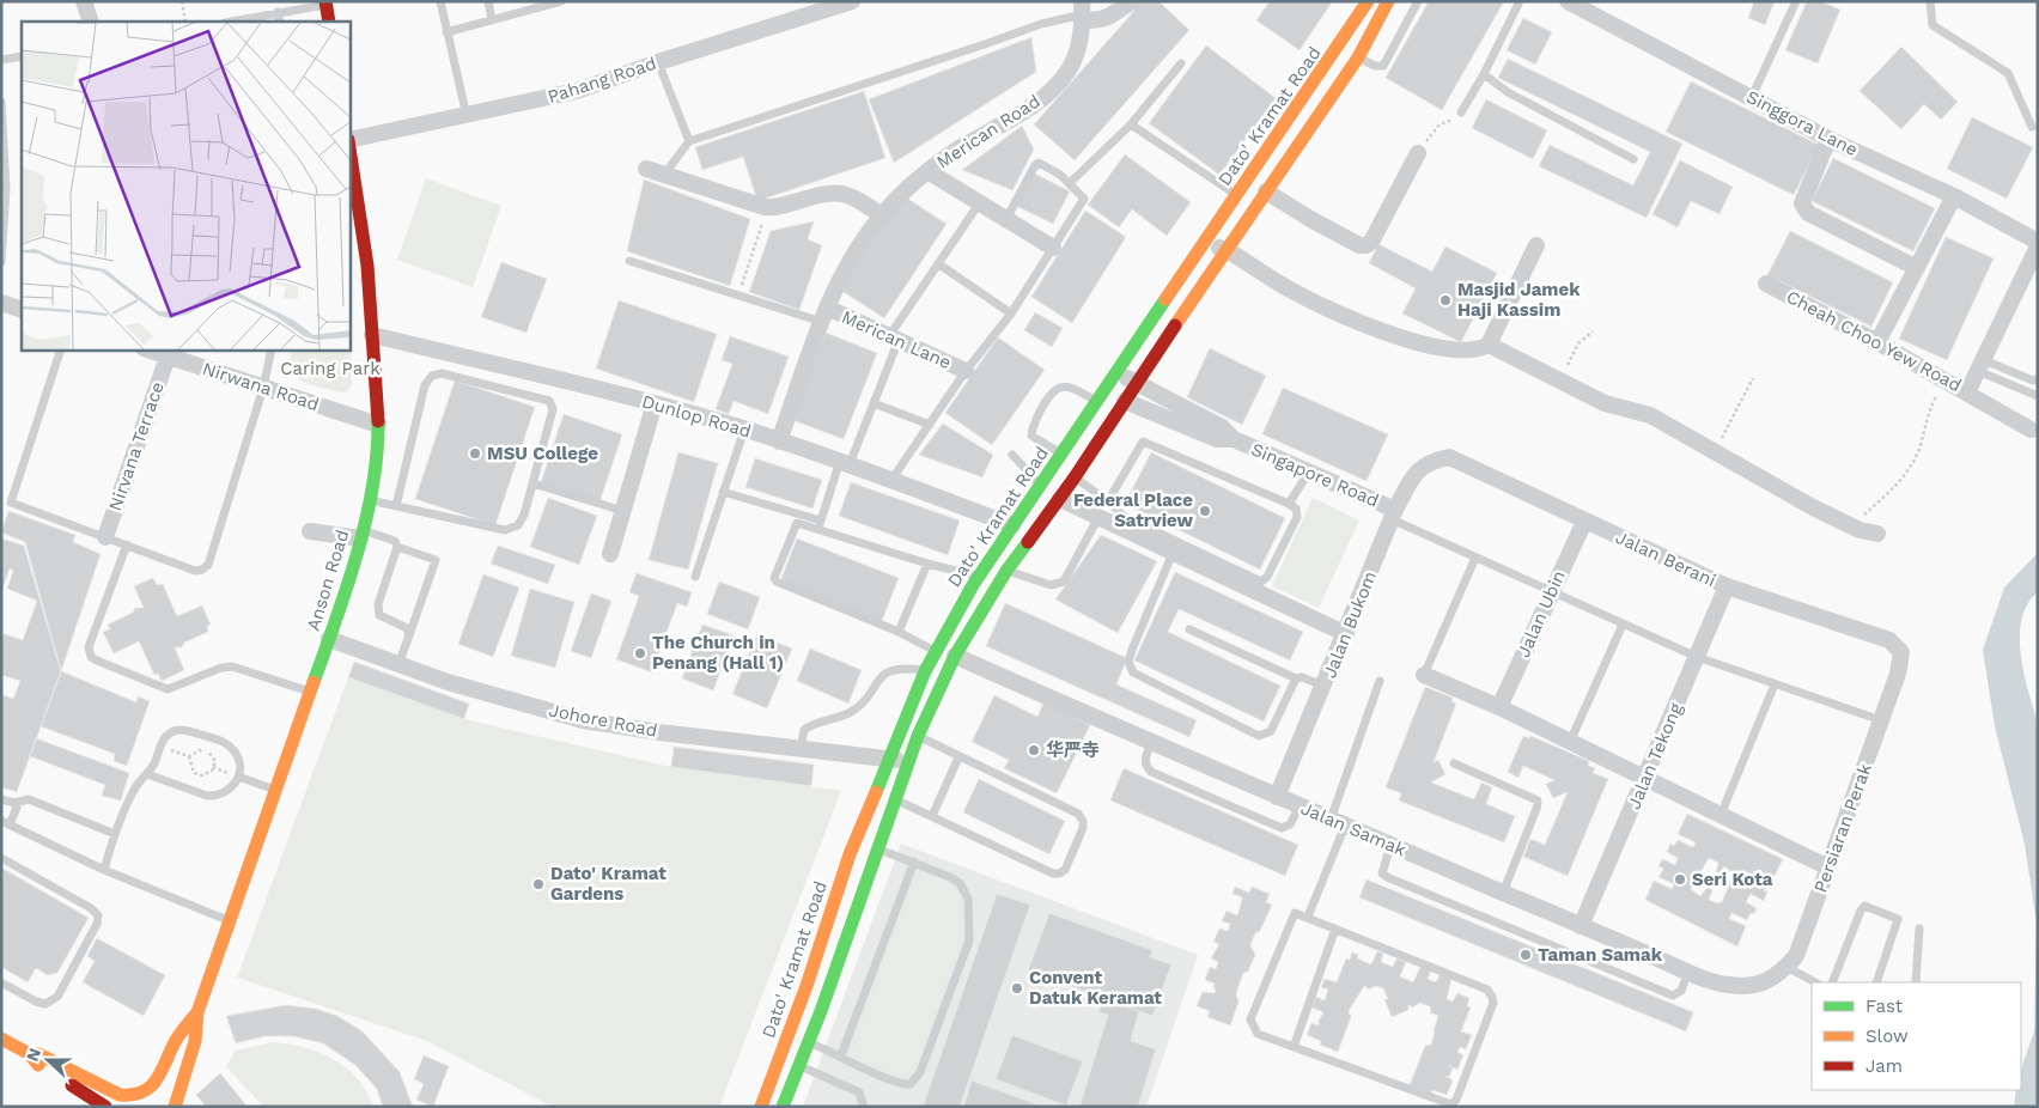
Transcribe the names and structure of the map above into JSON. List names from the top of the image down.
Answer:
{
  "streets": {
    "main road": ["Dato' Kramat Road", "Anson Road"],
    "street": [
      "Pahang Road",
      "Singgora Lane",
      "Merican Road",
      "Merican Lane",
      "Cheah Choo Yew Road",
      "Nirwana Road",
      "Dunlop Road",
      "Nirvana Terrace",
      "Singapore Road",
      "Jalan Berani",
      "Jalan Ubin",
      "Jalan Bukom",
      "Johore Road",
      "Jalan Tekong",
      "Persiaran Perak",
      "Jalan Samak"
    ]
  },
  "crossings": [
    ["Dato' Kramat Road", "Dunlop Road"],
    ["Dato' Kramat Road", "Singapore Road"],
    ["Dato' Kramat Road", "Johore Road"],
    ["Dato' Kramat Road", "Jalan Samak"],
    ["Merican Road", "Merican Lane"],
    ["Merican Road", "Dunlop Road"],
    ["Nirwana Road", "Nirvana Terrace"],
    ["Nirwana Road", "Anson Road"],
    ["Dunlop Road", "Anson Road"],
    ["Singapore Road", "Jalan Bukom"],
    ["Jalan Berani", "Jalan Ubin"],
    ["Jalan Berani", "Jalan Bukom"],
    ["Jalan Berani", "Jalan Tekong"],
    ["Jalan Berani", "Persiaran Perak"],
    ["Anson Road", "Johore Road"],
    ["Jalan Bukom", "Jalan Samak"],
    ["Jalan Tekong", "Jalan Samak"],
    ["Persiaran Perak", "Jalan Samak"]
  ],
  "parks": ["Caring Park"],
  "places": [
    "Masjid Jamek Haji Kassim",
    "MSU College",
    "Federal Place Satrview",
    "The Church in Penang (Hall 1)",
    "华严寺",
    "Seri Kota",
    "Dato' Kramat Gardens",
    "Taman Samak",
    "Convent Datuk Keramat"
  ],
  "legend": ["Fast", "Slow", "Jam"],
  "north": "left"
}
